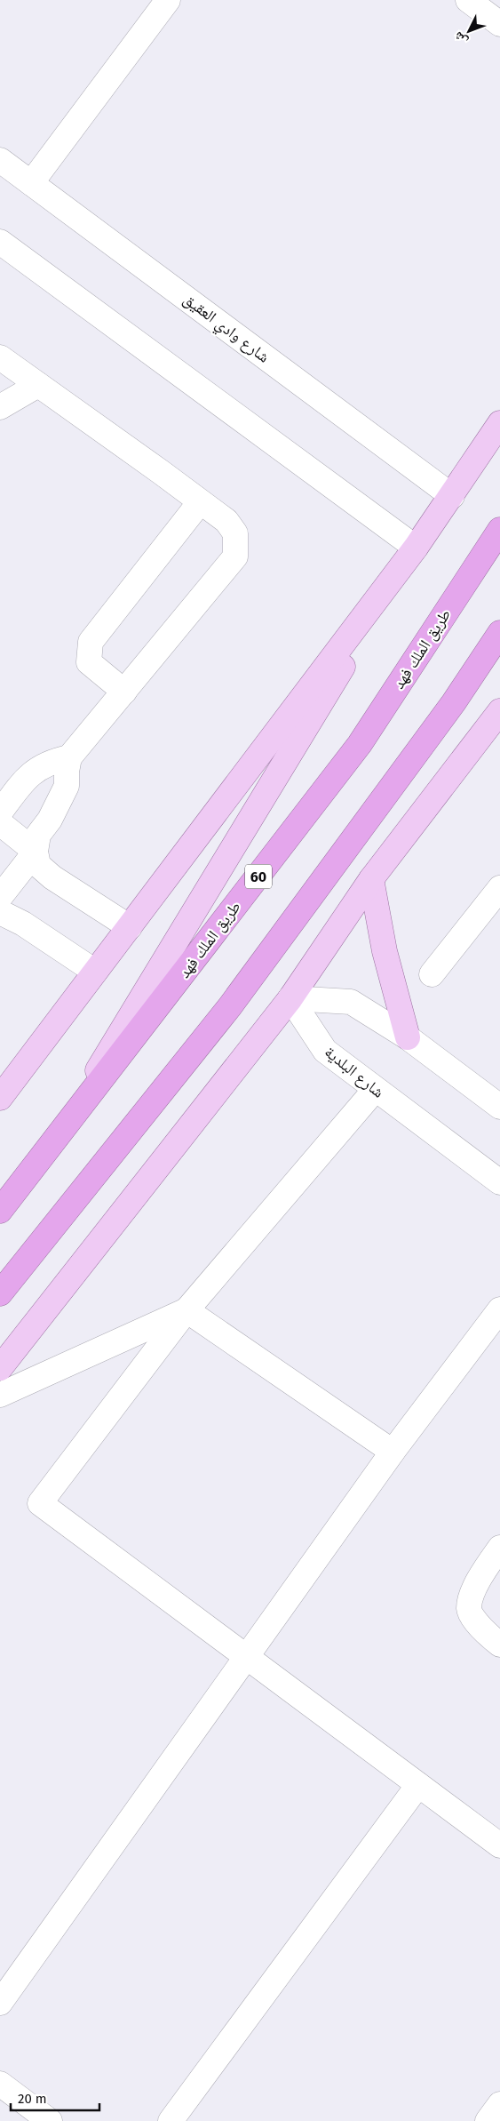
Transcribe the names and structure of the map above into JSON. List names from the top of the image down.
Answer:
{
  "streets": {
    "highway": ["طريق الملك فهد", "60"],
    "street": ["شارع وادي العقيق", "شارع البلدية"]
  },
  "scale_bar": "20 m",
  "north": "bottom left"
}
